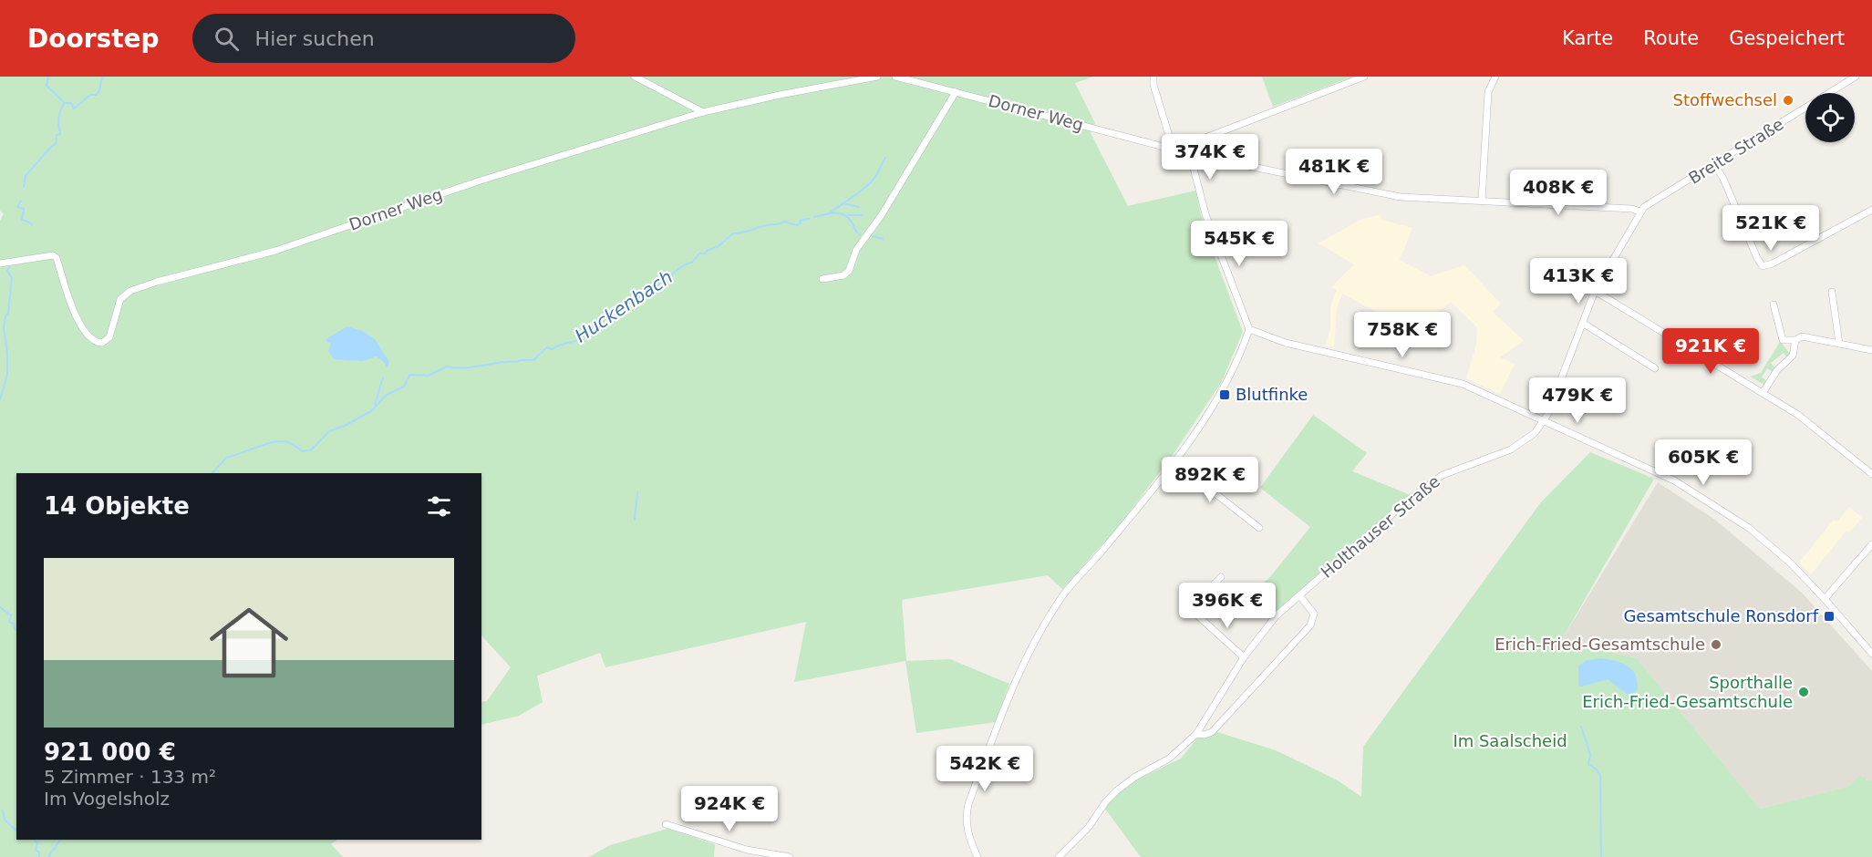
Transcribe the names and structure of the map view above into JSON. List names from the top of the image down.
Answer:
{
  "streets": {
    "street": ["Dorner Weg", "Breite Straße", "Holthauser Straße"]
  },
  "crossings": [
    ["Breite Straße", "Holthauser Straße"]
  ],
  "water": ["Huckenbach"],
  "parks": ["Im Saalscheid"],
  "places": {
    "other": ["Stoffwechsel", "Erich-Fried-Gesamtschule", "Sporthalle Erich-Fried-Gesamtschule"],
    "transit": ["Blutfinke", "Gesamtschule Ronsdorf"]
  },
  "page": {
    "header": "Doorstep",
    "search": "Hier suchen",
    "nav": ["Karte", "Route", "Gespeichert"],
    "price": [
      "374K €",
      "481K €",
      "408K €",
      "521K €",
      "545K €",
      "413K €",
      "758K €",
      "921K €",
      "479K €",
      "605K €",
      "892K €",
      "396K €",
      "542K €",
      "924K €"
    ],
    "heading": "14 Objekte",
    "list": [
      {
        "name": "921 000 €",
        "note": "5 Zimmer · 133 m² · Im Vogelsholz"
      }
    ]
  }
}
